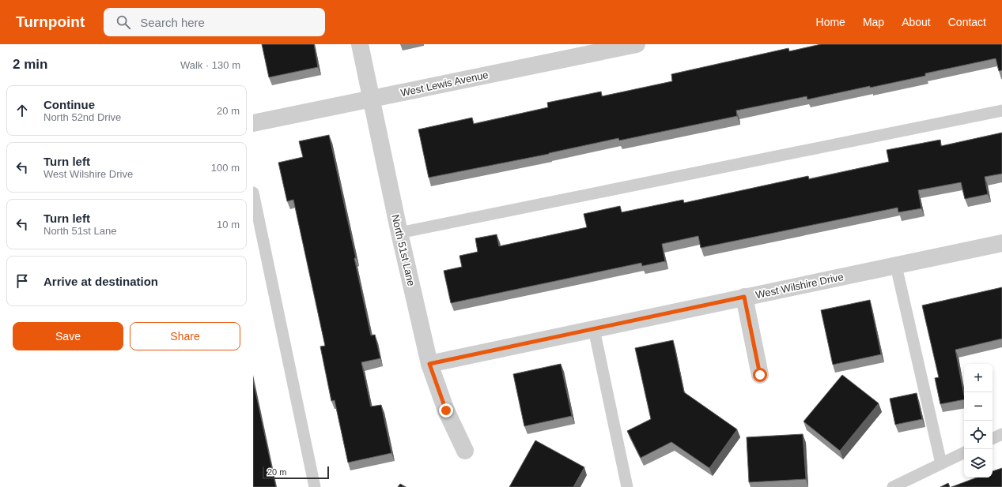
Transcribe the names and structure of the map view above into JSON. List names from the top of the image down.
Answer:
{
  "streets": {
    "street": ["West Lewis Avenue", "North 51st Lane", "West Wilshire Drive"]
  },
  "crossings": [
    ["West Lewis Avenue", "North 51st Lane"],
    ["North 51st Lane", "West Wilshire Drive"]
  ],
  "scale_bar": "20 m",
  "page": {
    "header": "Turnpoint",
    "search": "Search here",
    "nav": [
      "Home",
      "Map",
      "About",
      "Contact"
    ],
    "heading": ["2 min", "Walk · 130 m"],
    "list": [
      ["Continue", "North 52nd Drive", "20 m"],
      ["Turn left", "West Wilshire Drive", "100 m"],
      ["Turn left", "North 51st Lane", "10 m"],
      "Arrive at destination"
    ],
    "buttons": ["Save", "Share"],
    "map_buttons": ["+", "−"],
    "scale": "20 m"
  }
}
